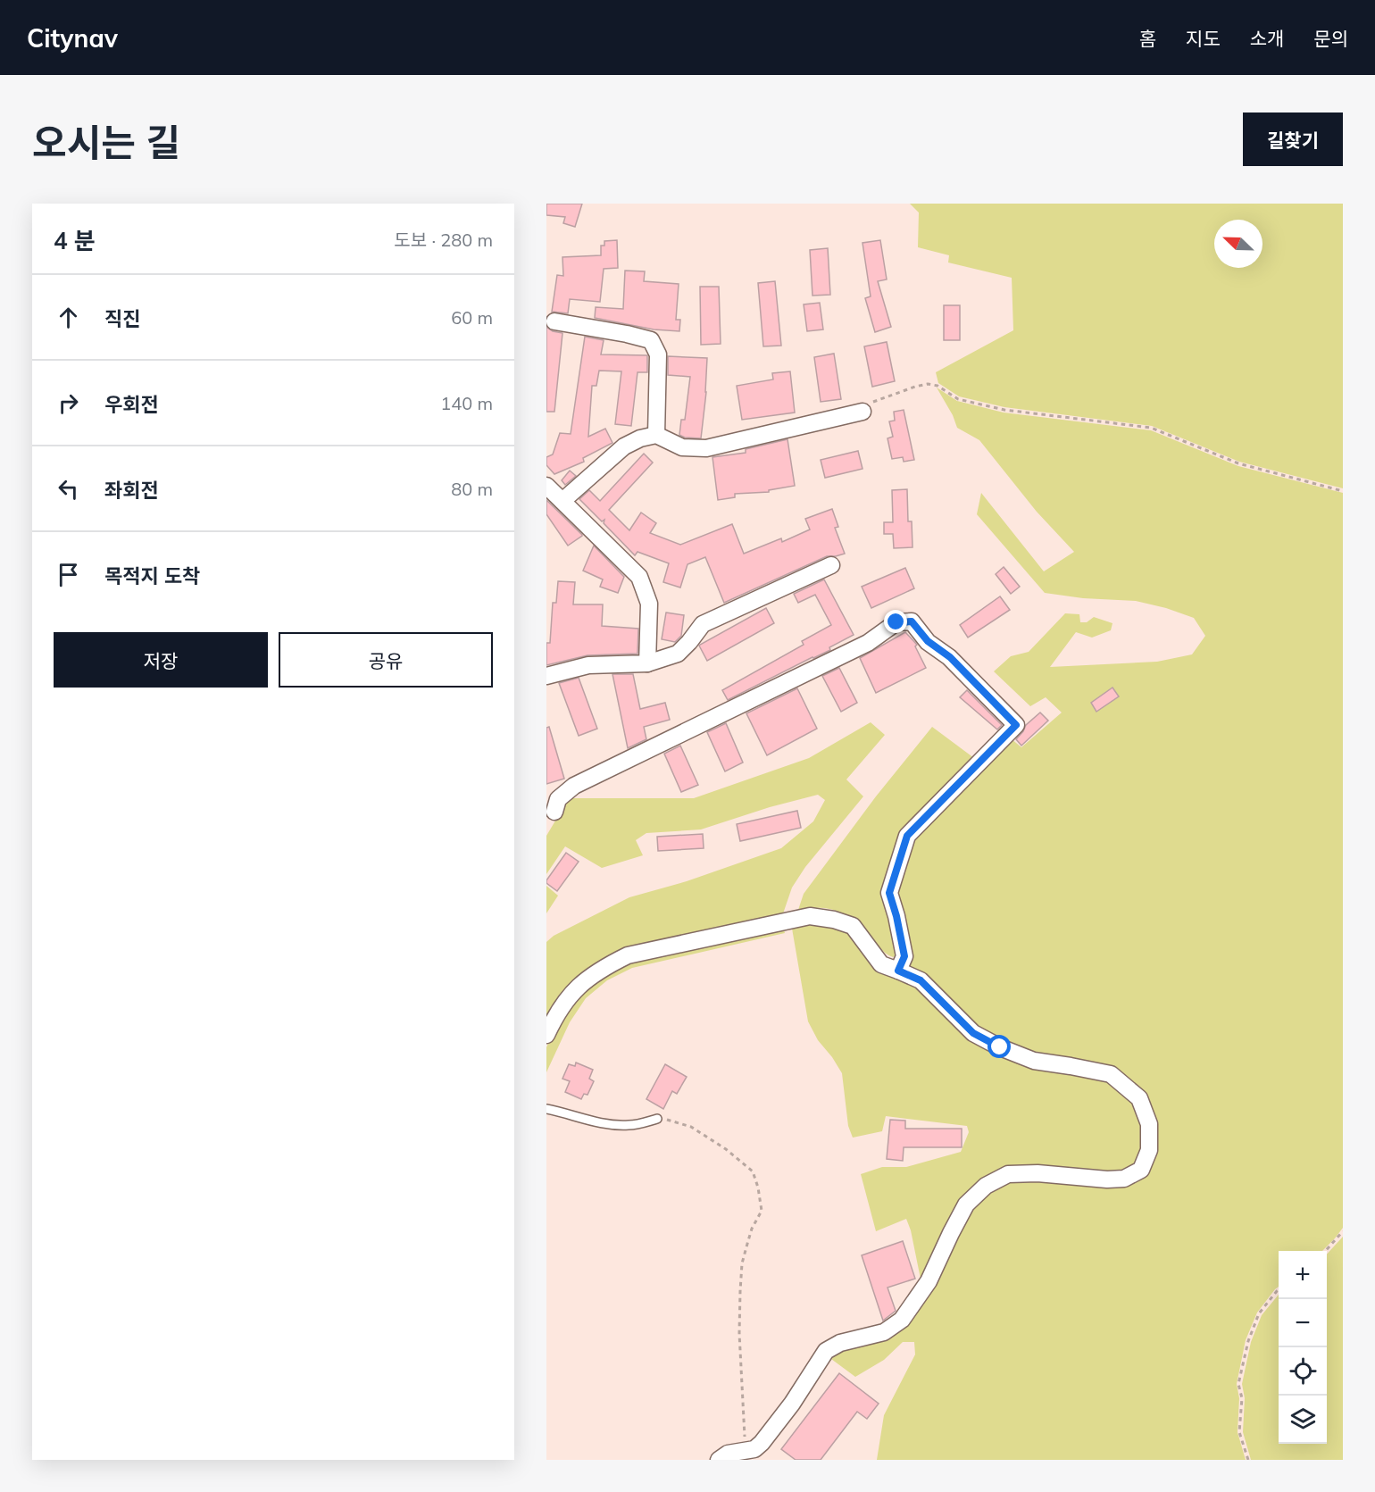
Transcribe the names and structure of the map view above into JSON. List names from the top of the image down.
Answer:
{
  "north": "top left",
  "page": {
    "header": "Citynav",
    "nav": [
      "홈",
      "지도",
      "소개",
      "문의"
    ],
    "title": "오시는 길",
    "buttons": [
      "길찾기",
      ["저장", "공유"]
    ],
    "heading": ["4 분", "도보 · 280 m"],
    "list": [
      ["직진", "60 m"],
      ["우회전", "140 m"],
      ["좌회전", "80 m"],
      "목적지 도착"
    ],
    "map_buttons": ["+", "−"]
  }
}
